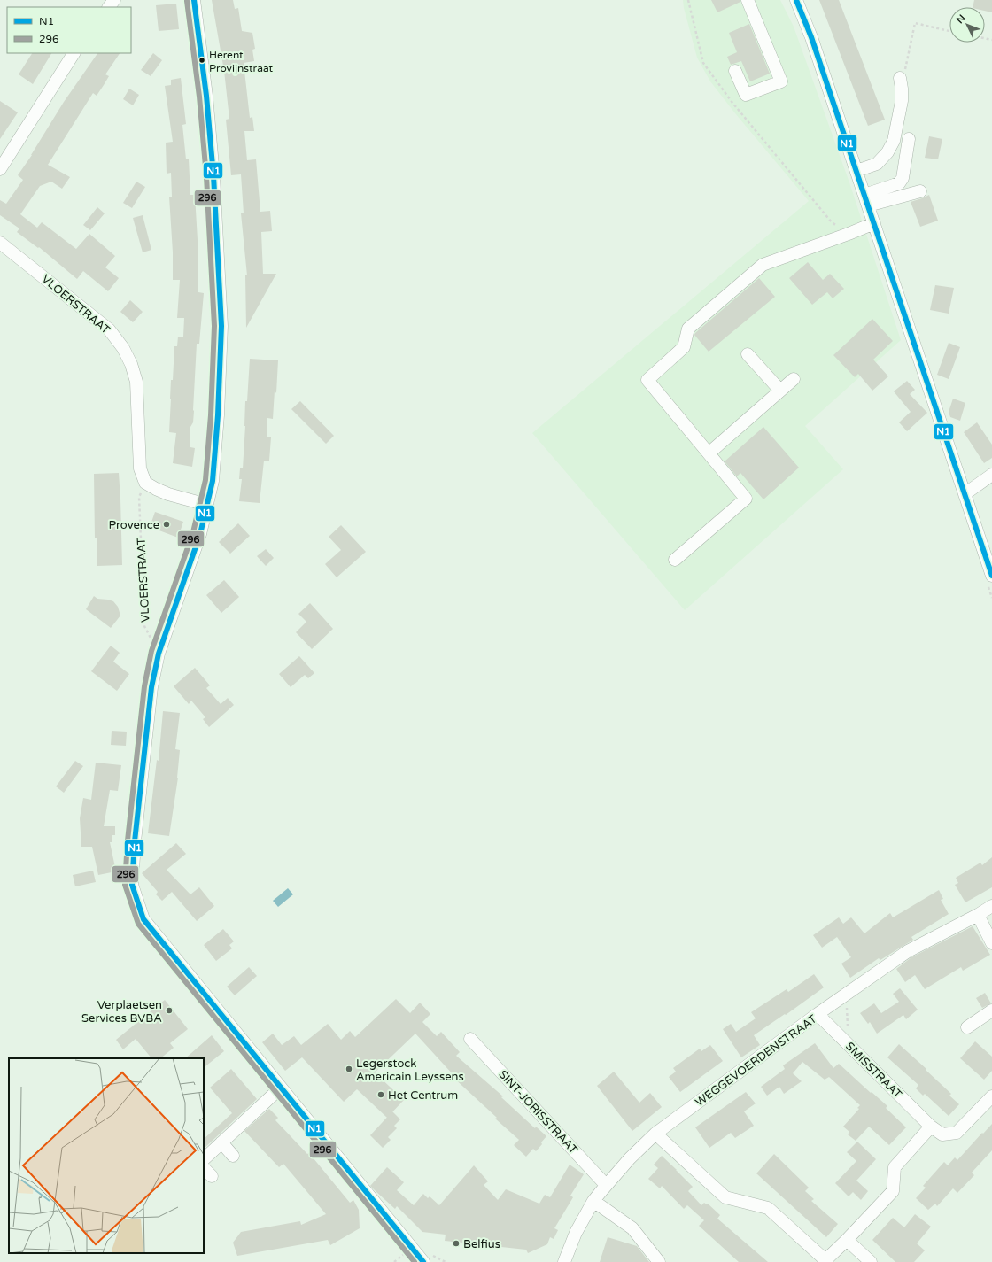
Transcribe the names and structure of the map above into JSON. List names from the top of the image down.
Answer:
{
  "streets": {
    "street": [
      "VLOERSTRAAT",
      "WEGGEVOERDENSTRAAT",
      "SMISSTRAAT",
      "SINT-JORISSTRAAT"
    ]
  },
  "crossings": [
    ["WEGGEVOERDENSTRAAT", "SMISSTRAAT"],
    ["WEGGEVOERDENSTRAAT", "SINT-JORISSTRAAT"]
  ],
  "places": [
    "Herent Provijnstraat",
    "Provence",
    "Verplaetsen Services BVBA",
    "Legerstock Americain Leyssens",
    "Het Centrum",
    "Belfius"
  ],
  "lines": ["transit line N1", "transit line 296"],
  "legend": ["N1", "296"],
  "north": "top left"
}
